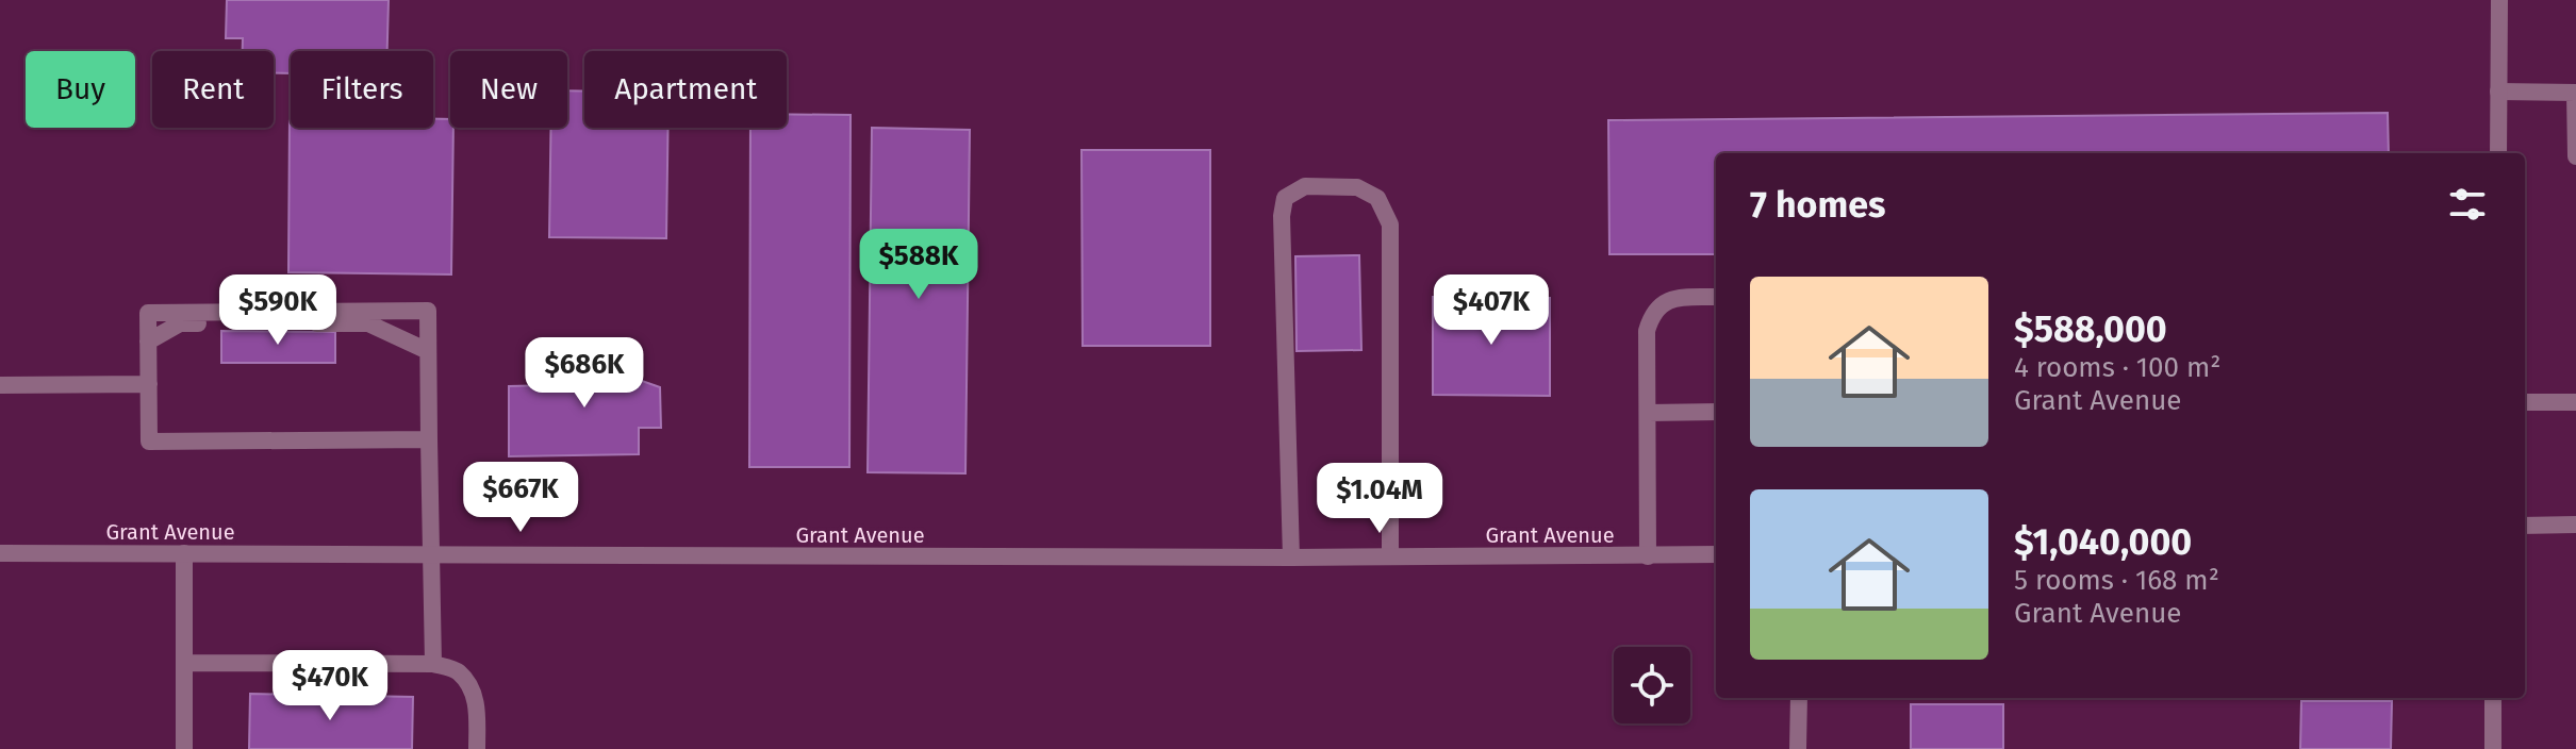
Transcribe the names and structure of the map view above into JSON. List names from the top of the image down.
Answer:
{
  "streets": {
    "street": ["Grant Avenue"]
  },
  "page": {
    "chip": [
      "Buy",
      "Rent",
      "Filters",
      "New",
      "Apartment"
    ],
    "heading": "7 homes",
    "price": [
      "$588K",
      "$590K",
      "$407K",
      "$686K",
      "$667K",
      "$1.04M",
      "$470K"
    ],
    "list": [
      {
        "name": "$588,000",
        "note": "4 rooms · 100 m² · Grant Avenue"
      },
      {
        "name": "$1,040,000",
        "note": "5 rooms · 168 m² · Grant Avenue"
      }
    ]
  }
}
